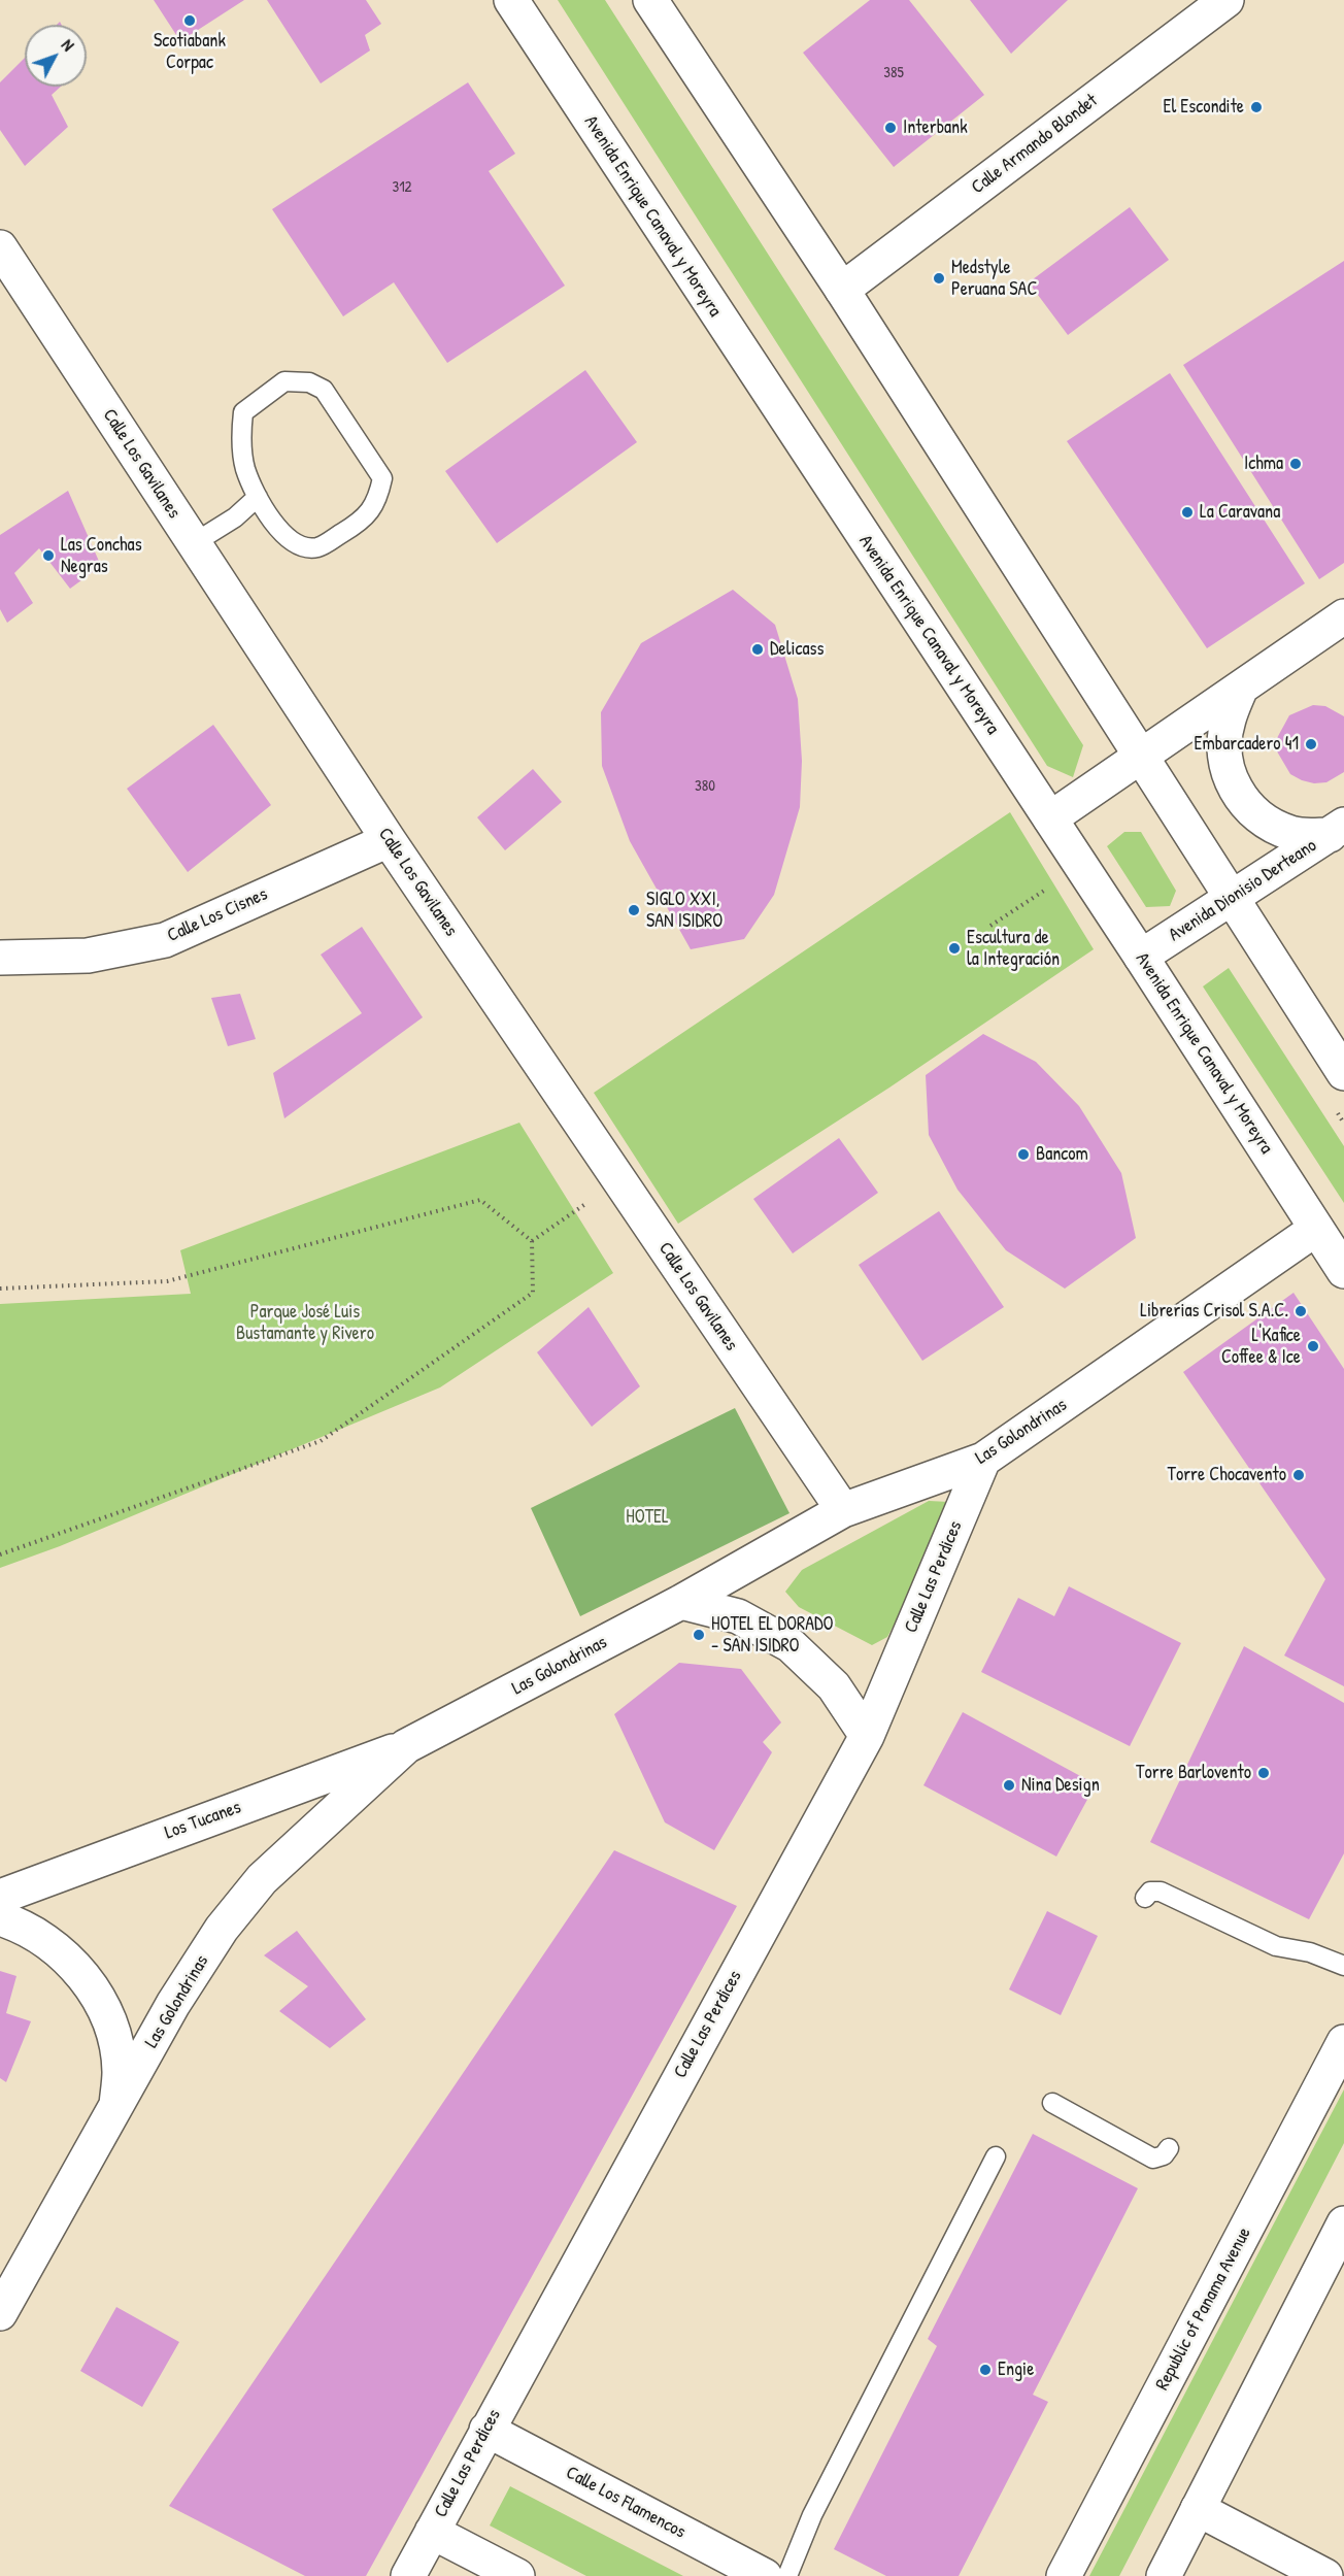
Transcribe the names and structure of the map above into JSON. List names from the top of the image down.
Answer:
{
  "streets": {
    "street": [
      "Calle Armando Blondet",
      "Avenida Enrique Canaval y Moreyra",
      "Calle Los Gavilanes",
      "Avenida Dionisio Derteano",
      "Calle Los Cisnes",
      "Las Golondrinas",
      "Calle Las Perdices",
      "Los Tucanes",
      "Republic of Panama Avenue",
      "Calle Los Flamencos"
    ]
  },
  "crossings": [
    ["Avenida Enrique Canaval y Moreyra", "Avenida Dionisio Derteano"],
    ["Avenida Enrique Canaval y Moreyra", "Las Golondrinas"],
    ["Calle Los Gavilanes", "Calle Los Cisnes"],
    ["Calle Los Gavilanes", "Las Golondrinas"],
    ["Las Golondrinas", "Calle Las Perdices"],
    ["Las Golondrinas", "Los Tucanes"],
    ["Calle Las Perdices", "Calle Los Flamencos"]
  ],
  "parks": ["Parque José Luis Bustamante y Rivero", "HOTEL"],
  "places": [
    "Scotiabank Corpac",
    "El Escondite",
    "Interbank",
    "Medstyle Peruana SAC",
    "Ichma",
    "La Caravana",
    "Las Conchas Negras",
    "Delicass",
    "Embarcadero 41",
    "SIGLO XXI, SAN ISIDRO",
    "Escultura de la Integración",
    "Bancom",
    "Librerias Crisol S.A.C.",
    "L'Kafice Coffee & Ice",
    "Torre Chocavento",
    "HOTEL EL DORADO - SAN ISIDRO",
    "Torre Barlovento",
    "Nina Design",
    "Engie"
  ],
  "house_numbers": ["385", "312", "380"],
  "north": "top right"
}
